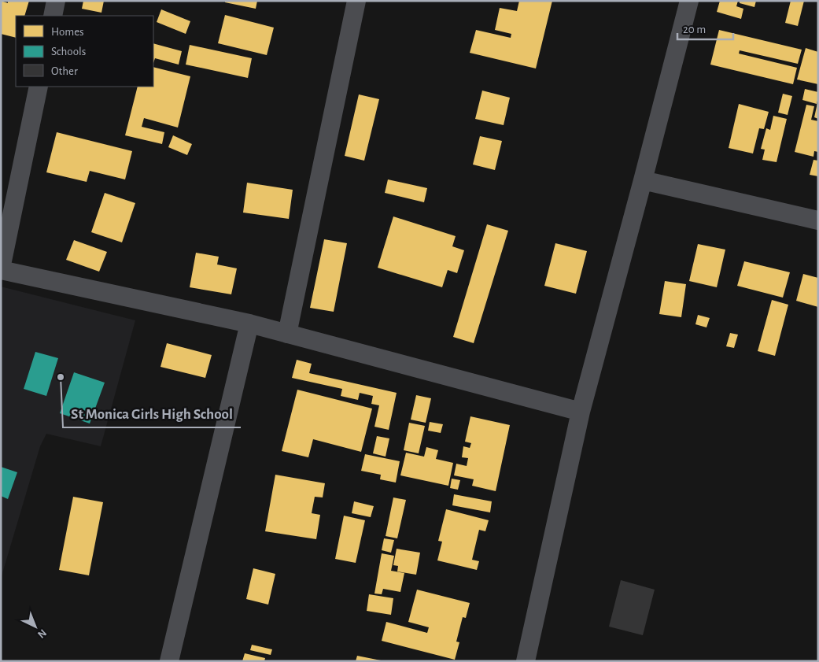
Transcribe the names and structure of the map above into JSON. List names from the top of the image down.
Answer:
{
  "places": ["St Monica Girls High School"],
  "legend": ["Homes", "Schools", "Other"],
  "scale_bar": "20 m",
  "north": "bottom right"
}
